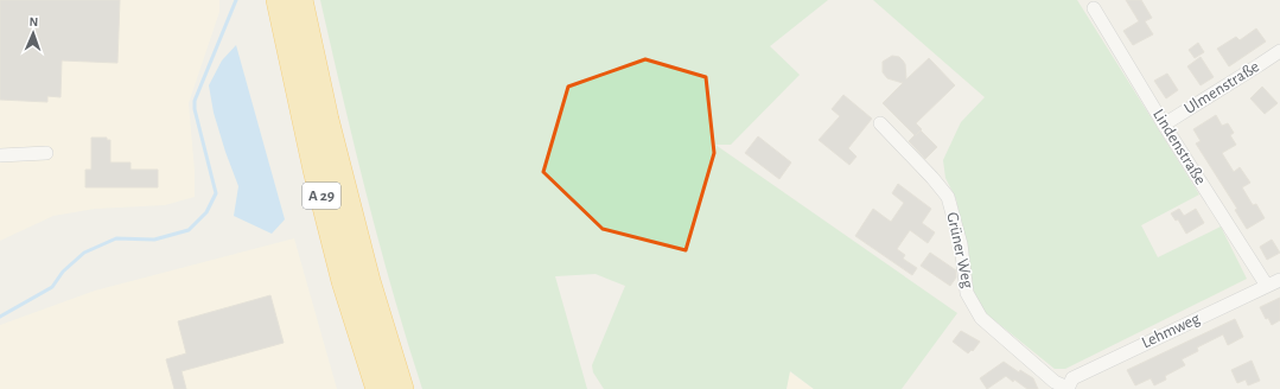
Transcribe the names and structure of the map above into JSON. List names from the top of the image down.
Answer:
{
  "streets": {
    "highway": ["A 29"],
    "street": [
      "Ulmenstraße",
      "Lindenstraße",
      "Grüner Weg",
      "Lehmweg"
    ]
  },
  "crossings": [
    ["Ulmenstraße", "Lindenstraße"],
    ["Lindenstraße", "Lehmweg"],
    ["Grüner Weg", "Lehmweg"]
  ],
  "north": "top"
}
